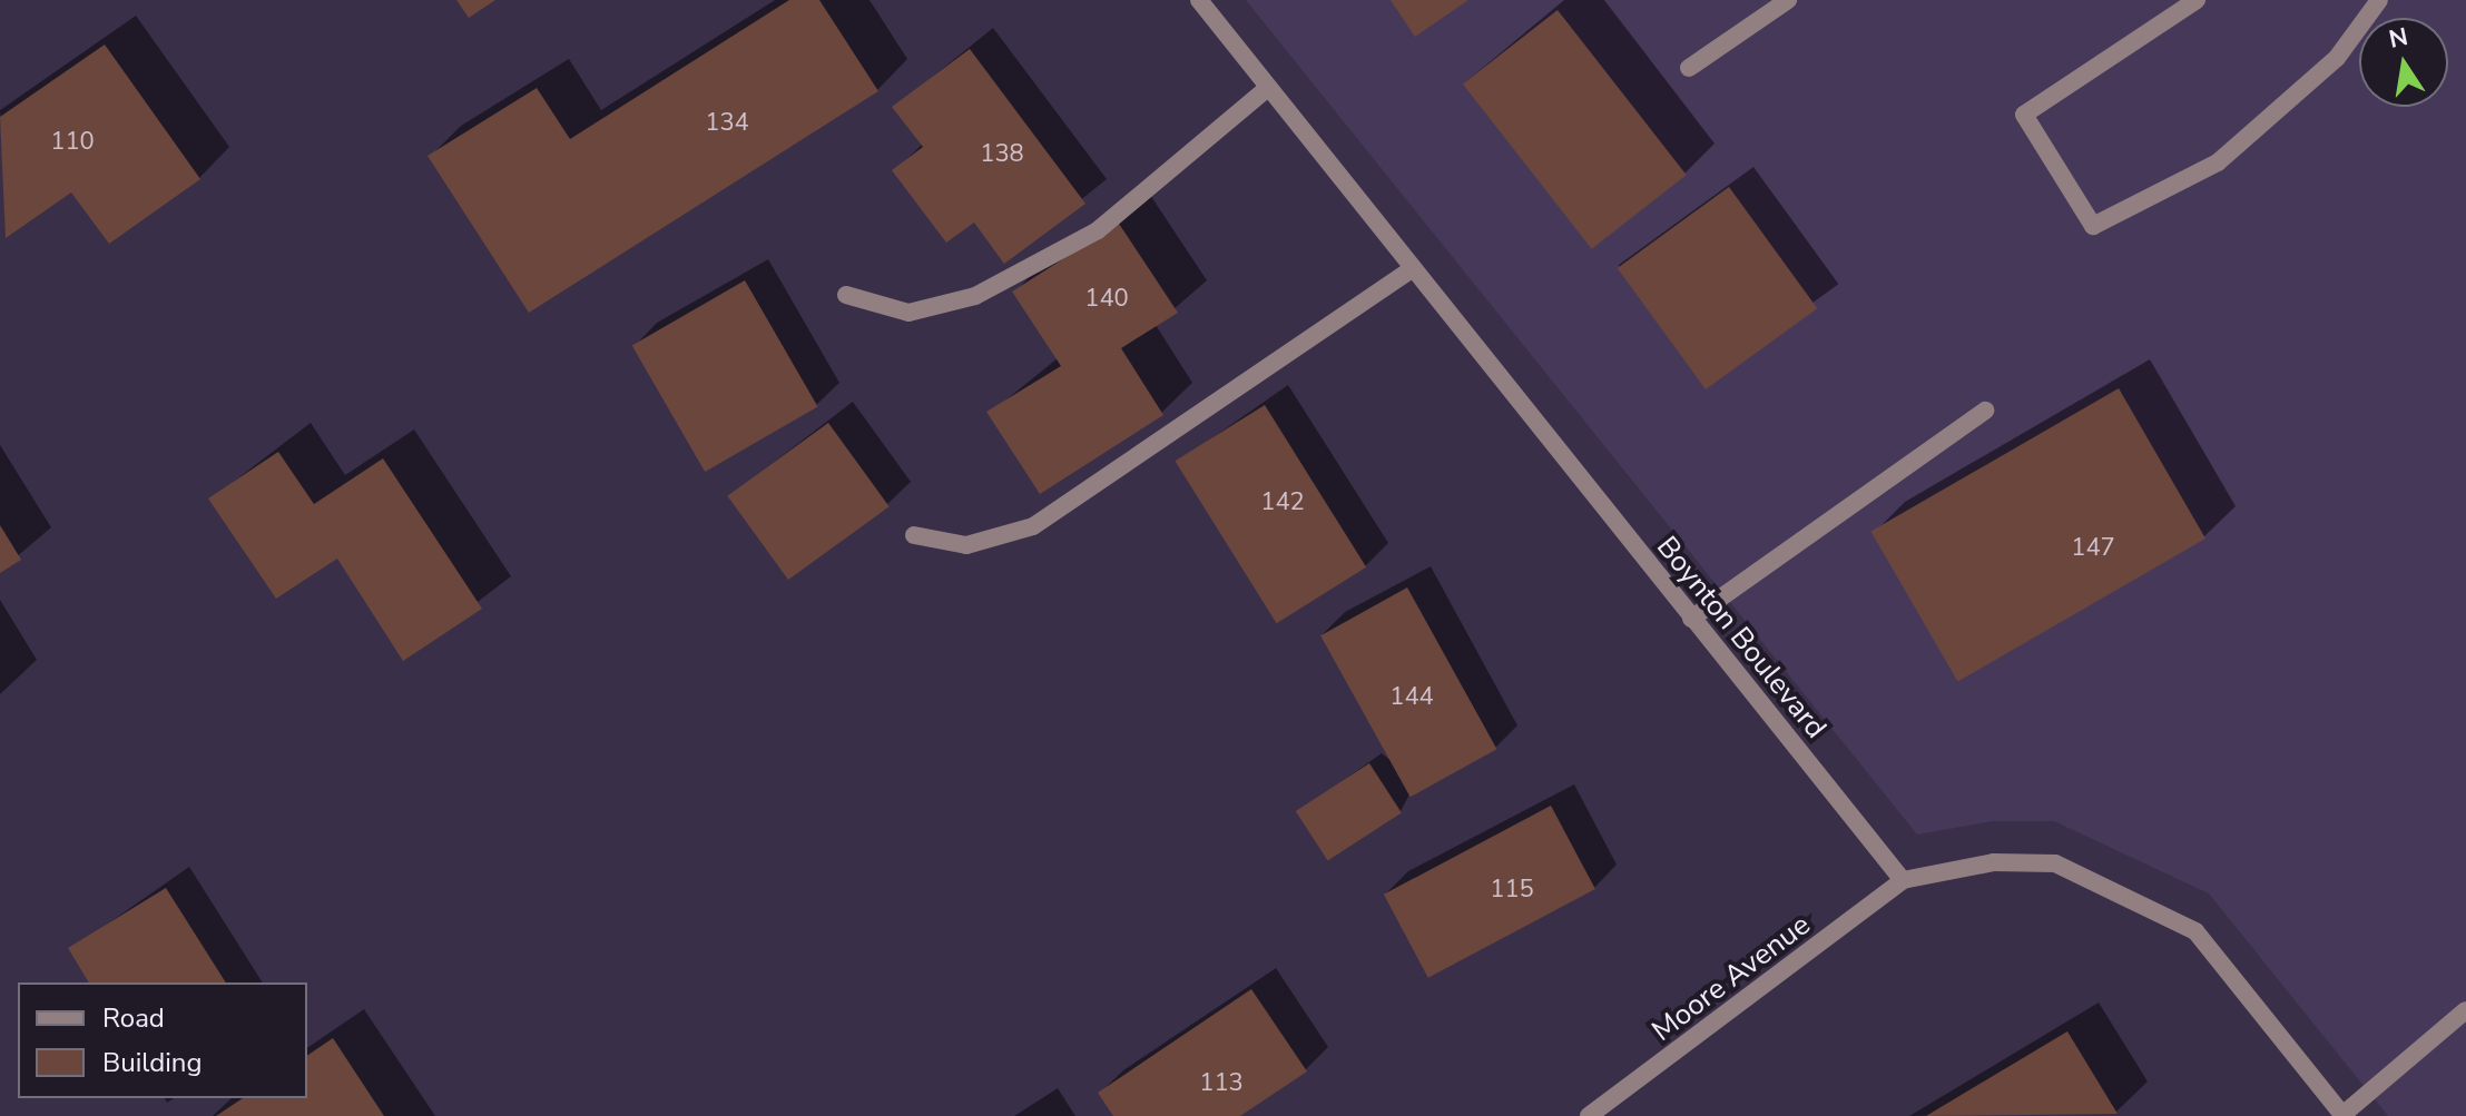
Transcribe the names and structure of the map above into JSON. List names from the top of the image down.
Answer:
{
  "streets": {
    "street": ["Boynton Boulevard", "Moore Avenue"]
  },
  "crossings": [
    ["Boynton Boulevard", "Moore Avenue"]
  ],
  "house_numbers": [
    "134",
    "110",
    "138",
    "140",
    "142",
    "147",
    "144",
    "115",
    "113"
  ],
  "legend": ["Road", "Building"],
  "north": "top"
}
